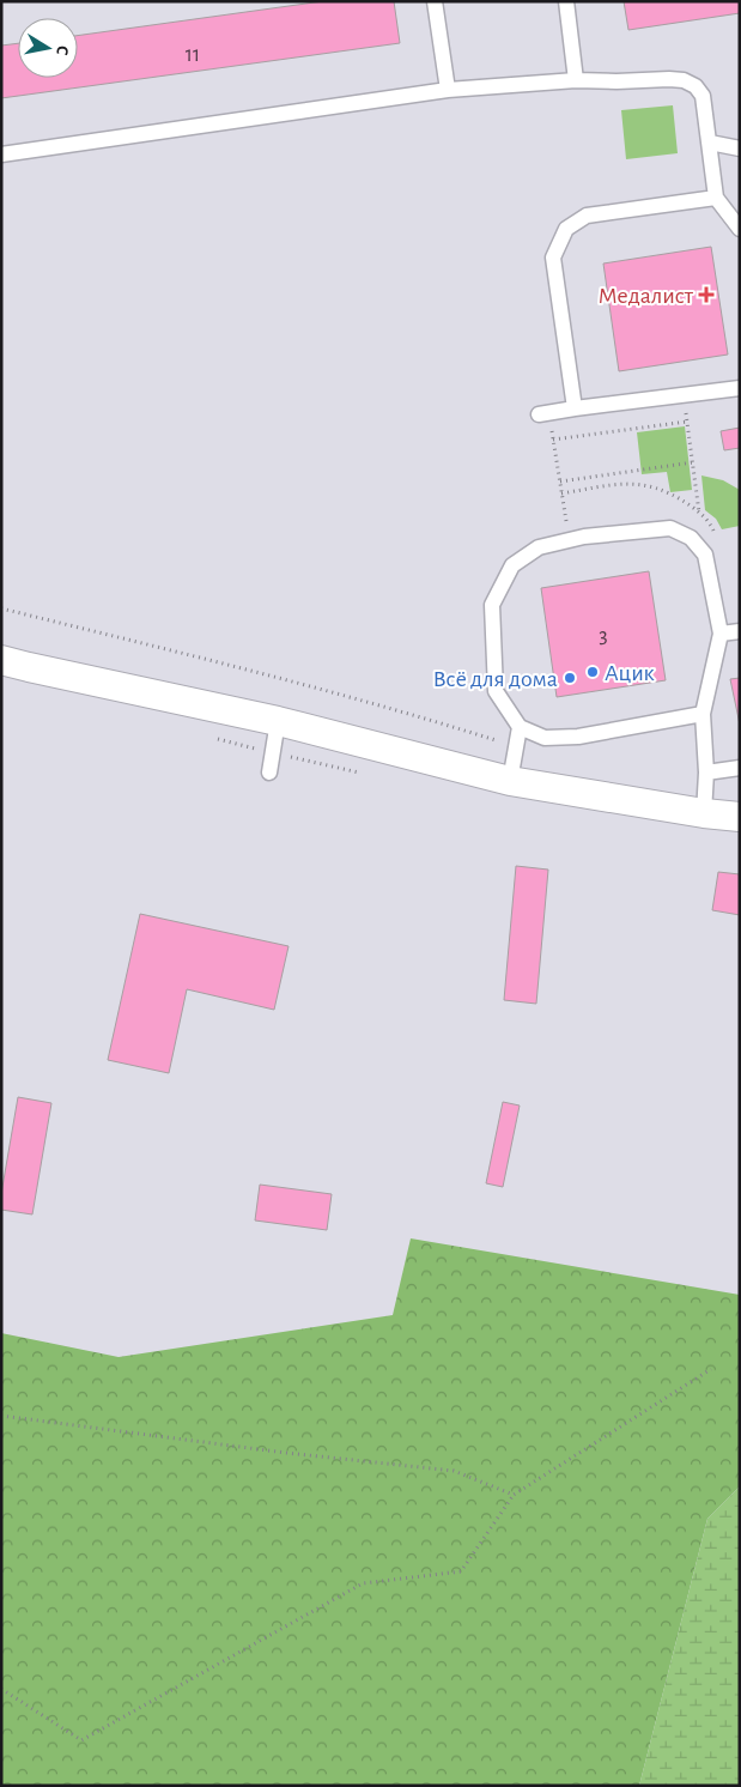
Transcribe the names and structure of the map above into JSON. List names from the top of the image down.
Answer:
{
  "places": {
    "health": ["Медалист"],
    "other": ["Ацик", "Всё для дома"]
  },
  "house_numbers": ["11", "3"],
  "north": "right"
}
